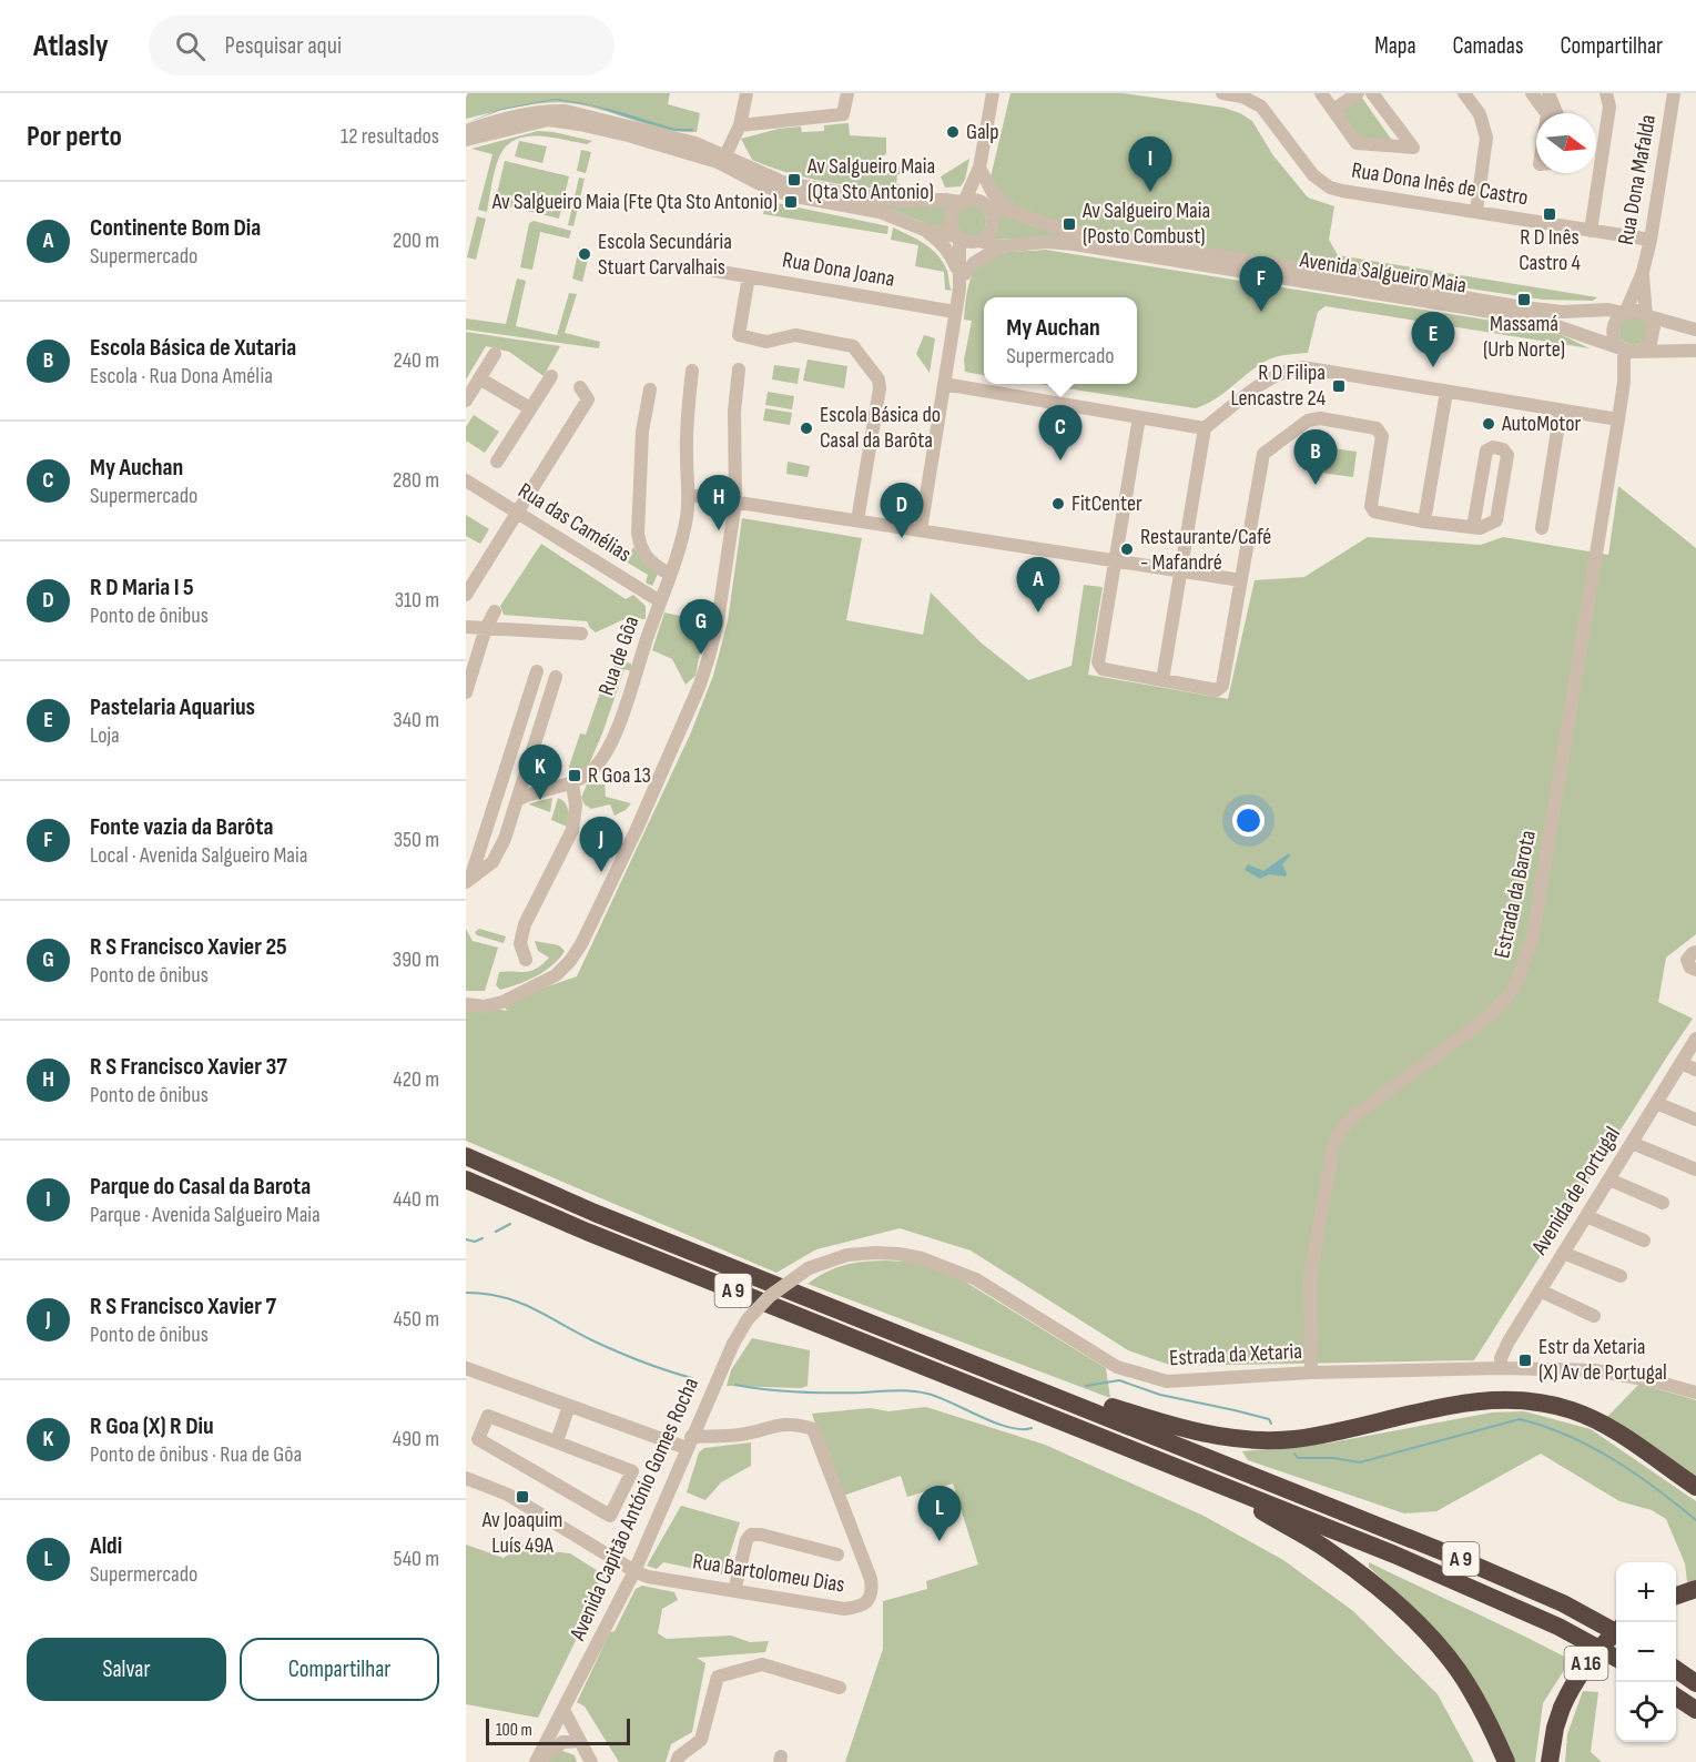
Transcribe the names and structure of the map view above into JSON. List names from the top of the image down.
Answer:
{
  "streets": {
    "highway": ["A 9", "A 16"],
    "street": [
      "Rua Dona Mafalda",
      "Rua Dona Inês de Castro",
      "Rua Dona Joana",
      "Avenida Salgueiro Maia",
      "Rua das Camélias",
      "Rua de Gôa",
      "Estrada da Barota",
      "Avenida de Portugal",
      "Estrada da Xetaria",
      "Avenida Capitão António Gomes Rocha",
      "Rua Bartolomeu Dias"
    ]
  },
  "crossings": [
    ["Rua Dona Mafalda", "Rua Dona Inês de Castro"],
    ["Rua Dona Mafalda", "Avenida Salgueiro Maia"],
    ["Rua Dona Mafalda", "Estrada da Barota"],
    ["Avenida Salgueiro Maia", "Estrada da Barota"],
    ["Rua das Camélias", "Rua de Gôa"],
    ["Estrada da Barota", "Estrada da Xetaria"],
    ["Avenida de Portugal", "Estrada da Xetaria"],
    ["Estrada da Xetaria", "Avenida Capitão António Gomes Rocha"],
    ["Avenida Capitão António Gomes Rocha", "Rua Bartolomeu Dias"]
  ],
  "places": {
    "other": [
      "Galp",
      "Escola Secundária Stuart Carvalhais",
      "AutoMotor",
      "Escola Básica do Casal da Barôta",
      "FitCenter",
      "Restaurante/Café - Mafandré"
    ],
    "transit": [
      "Av Salgueiro Maia (Qta Sto Antonio)",
      "Av Salgueiro Maia (Fte Qta Sto Antonio)",
      "R D Inês Castro 4",
      "Av Salgueiro Maia (Posto Combust)",
      "Massamá (Urb Norte)",
      "R D Filipa Lencastre 24",
      "R Goa 13",
      "Estr da Xetaria (X) Av de Portugal",
      "Av Joaquim Luís 49A"
    ]
  },
  "scale_bar": "100 m",
  "north": "right",
  "page": {
    "header": "Atlasly",
    "search": "Pesquisar aqui",
    "nav": ["Mapa", "Camadas", "Compartilhar"],
    "heading": ["Por perto", "12 resultados"],
    "pins": [
      "I",
      "F",
      "E",
      "C",
      "B",
      "H",
      "D",
      "A",
      "G",
      "K",
      "J",
      "L"
    ],
    "list": [
      {
        "mark": "A",
        "name": "Continente Bom Dia",
        "note": "Supermercado",
        "value": "200 m"
      },
      {
        "mark": "B",
        "name": "Escola Básica de Xutaria",
        "note": "Escola · Rua Dona Amélia",
        "value": "240 m"
      },
      {
        "mark": "C",
        "name": "My Auchan",
        "note": "Supermercado",
        "value": "280 m"
      },
      {
        "mark": "D",
        "name": "R D Maria I 5",
        "note": "Ponto de ônibus",
        "value": "310 m"
      },
      {
        "mark": "E",
        "name": "Pastelaria Aquarius",
        "note": "Loja",
        "value": "340 m"
      },
      {
        "mark": "F",
        "name": "Fonte vazia da Barôta",
        "note": "Local · Avenida Salgueiro Maia",
        "value": "350 m"
      },
      {
        "mark": "G",
        "name": "R S Francisco Xavier 25",
        "note": "Ponto de ônibus",
        "value": "390 m"
      },
      {
        "mark": "H",
        "name": "R S Francisco Xavier 37",
        "note": "Ponto de ônibus",
        "value": "420 m"
      },
      {
        "mark": "I",
        "name": "Parque do Casal da Barota",
        "note": "Parque · Avenida Salgueiro Maia",
        "value": "440 m"
      },
      {
        "mark": "J",
        "name": "R S Francisco Xavier 7",
        "note": "Ponto de ônibus",
        "value": "450 m"
      },
      {
        "mark": "K",
        "name": "R Goa (X) R Diu",
        "note": "Ponto de ônibus · Rua de Gôa",
        "value": "490 m"
      },
      {
        "mark": "L",
        "name": "Aldi",
        "note": "Supermercado",
        "value": "540 m"
      }
    ],
    "popup": ["My Auchan", "Supermercado"],
    "map_buttons": ["+", "−"],
    "buttons": ["Salvar", "Compartilhar"],
    "scale": "100 m"
  }
}
